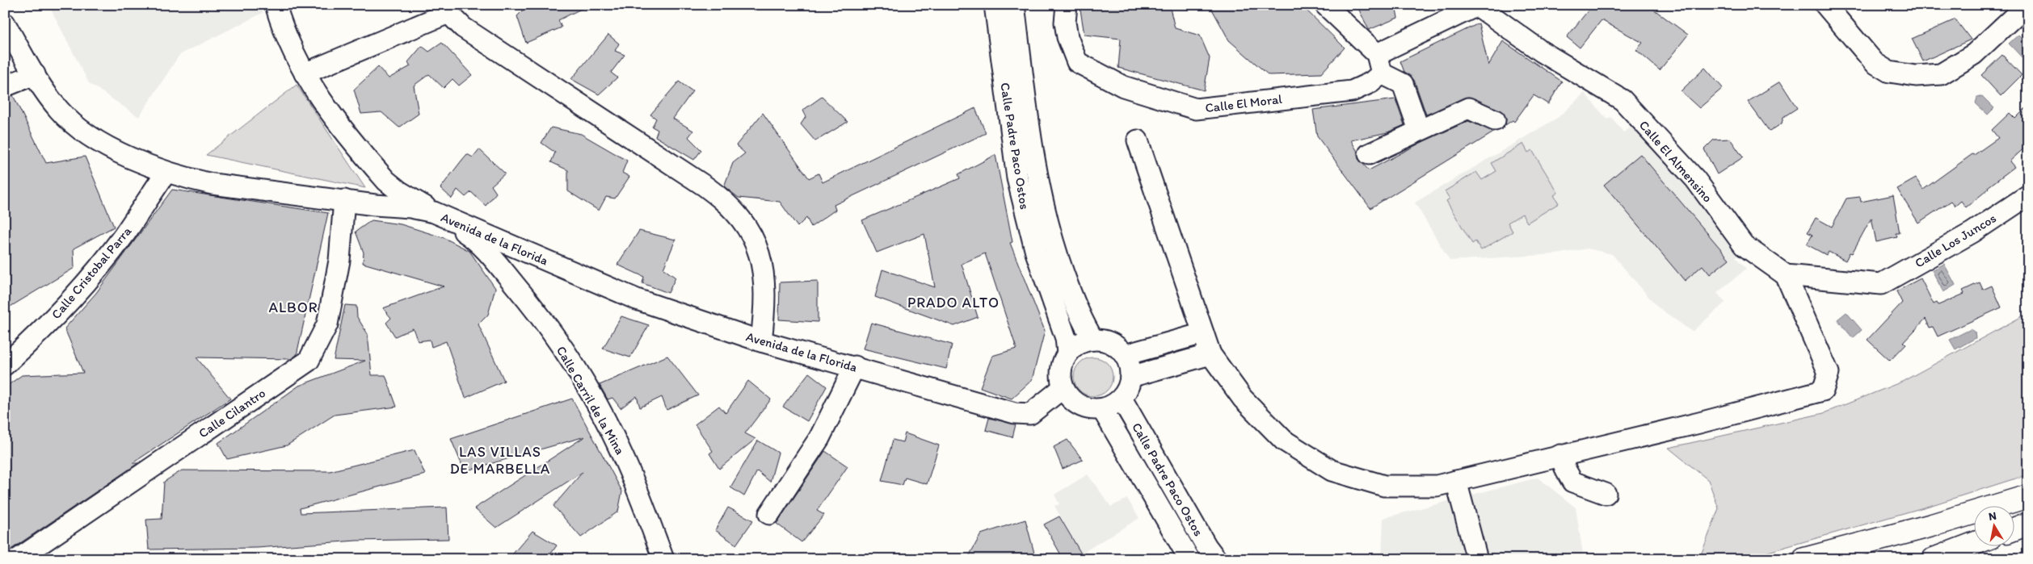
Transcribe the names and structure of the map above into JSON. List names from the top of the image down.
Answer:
{
  "streets": {
    "street": [
      "Calle El Moral",
      "Calle Padre Paco Ostos",
      "Calle El Almensino",
      "Avenida de la Florida",
      "Calle Los Juncos",
      "Calle Cristobal Parra",
      "Calle Carril de la Mina",
      "Calle Cilantro"
    ]
  },
  "crossings": [
    ["Calle El Moral", "Calle El Almensino"],
    ["Calle Padre Paco Ostos", "Avenida de la Florida"],
    ["Calle El Almensino", "Calle Los Juncos"],
    ["Avenida de la Florida", "Calle Cristobal Parra"],
    ["Avenida de la Florida", "Calle Carril de la Mina"],
    ["Avenida de la Florida", "Calle Cilantro"]
  ],
  "districts": ["PRADO ALTO", "ALBOR", "LAS VILLAS DE MARBELLA"],
  "north": "top"
}
